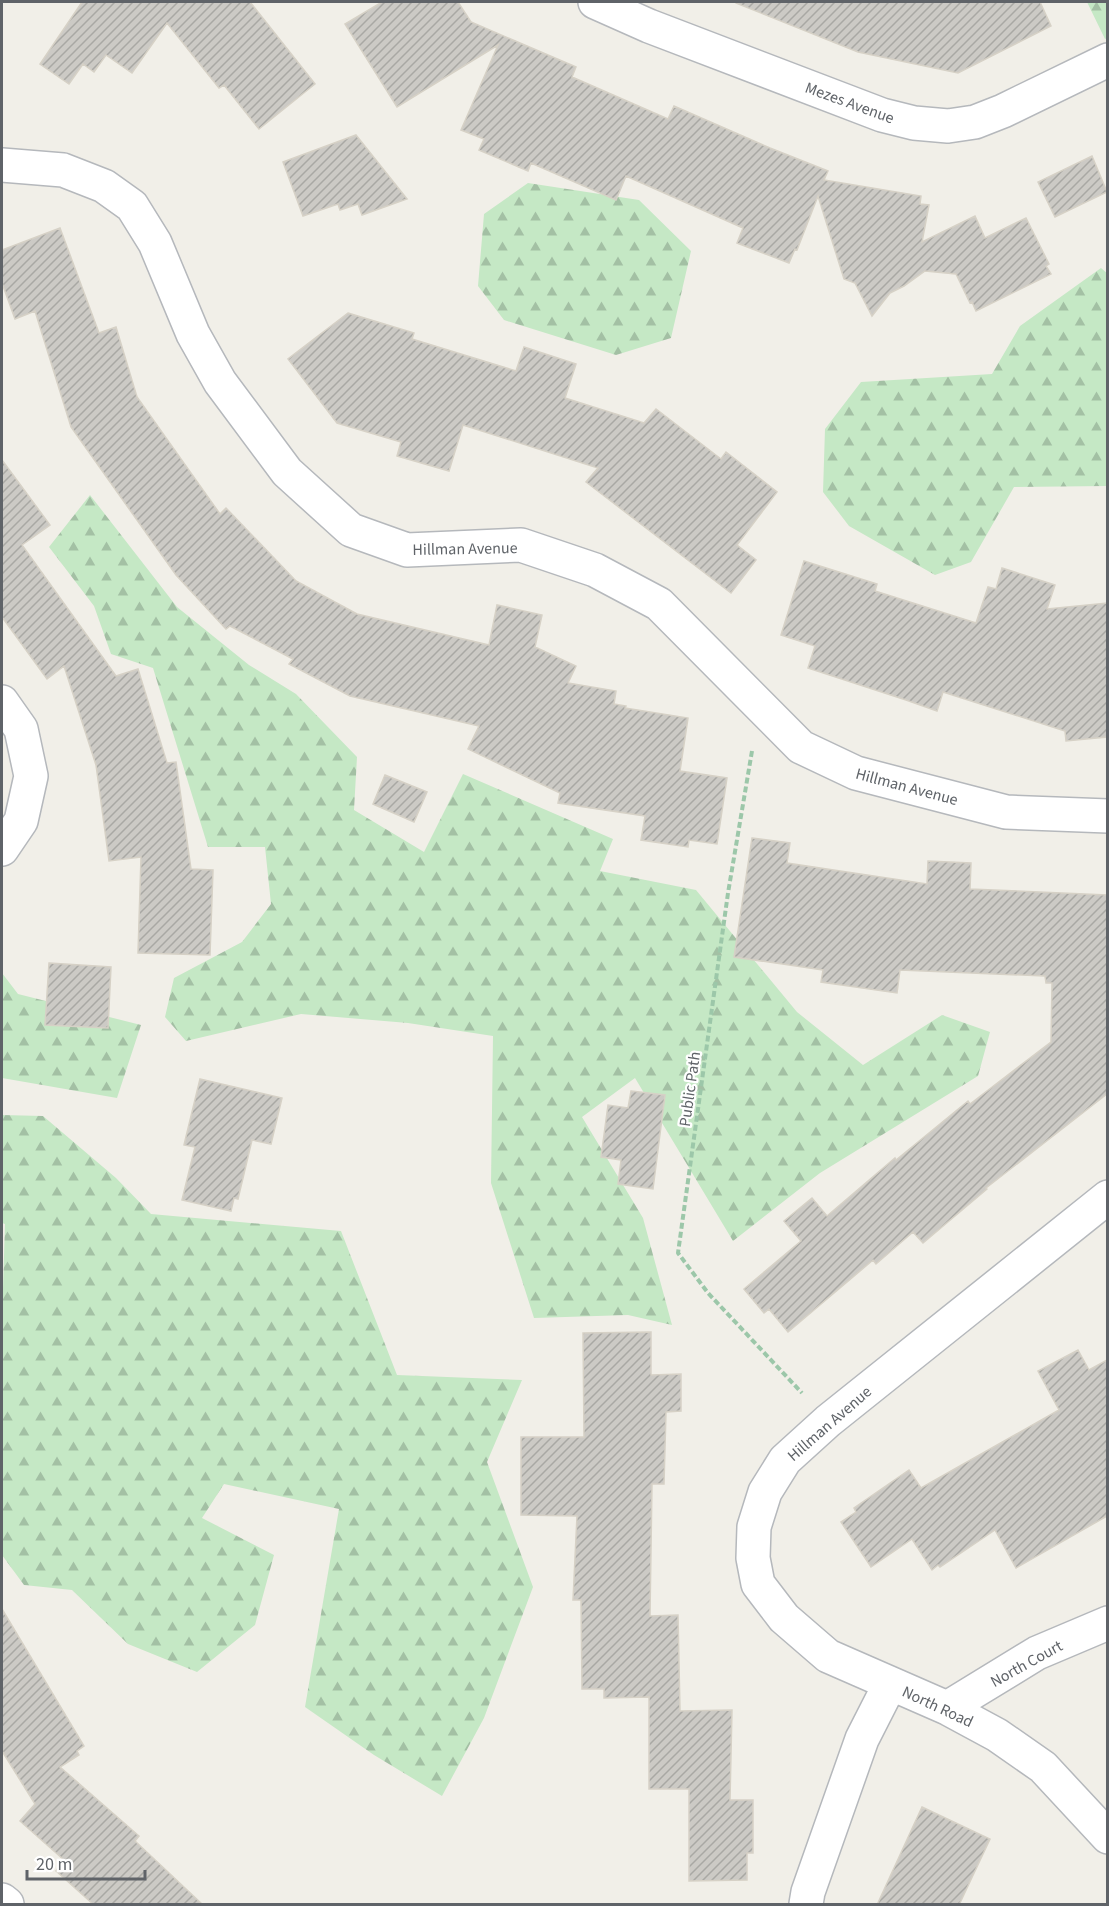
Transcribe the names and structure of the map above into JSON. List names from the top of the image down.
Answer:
{
  "streets": {
    "street": [
      "Mezes Avenue",
      "Hillman Avenue",
      "North Court",
      "North Road"
    ],
    "path": ["Public Path"]
  },
  "crossings": [
    ["Hillman Avenue", "Public Path"],
    ["Hillman Avenue", "North Road"],
    ["North Court", "North Road"]
  ],
  "scale_bar": "20 m"
}
